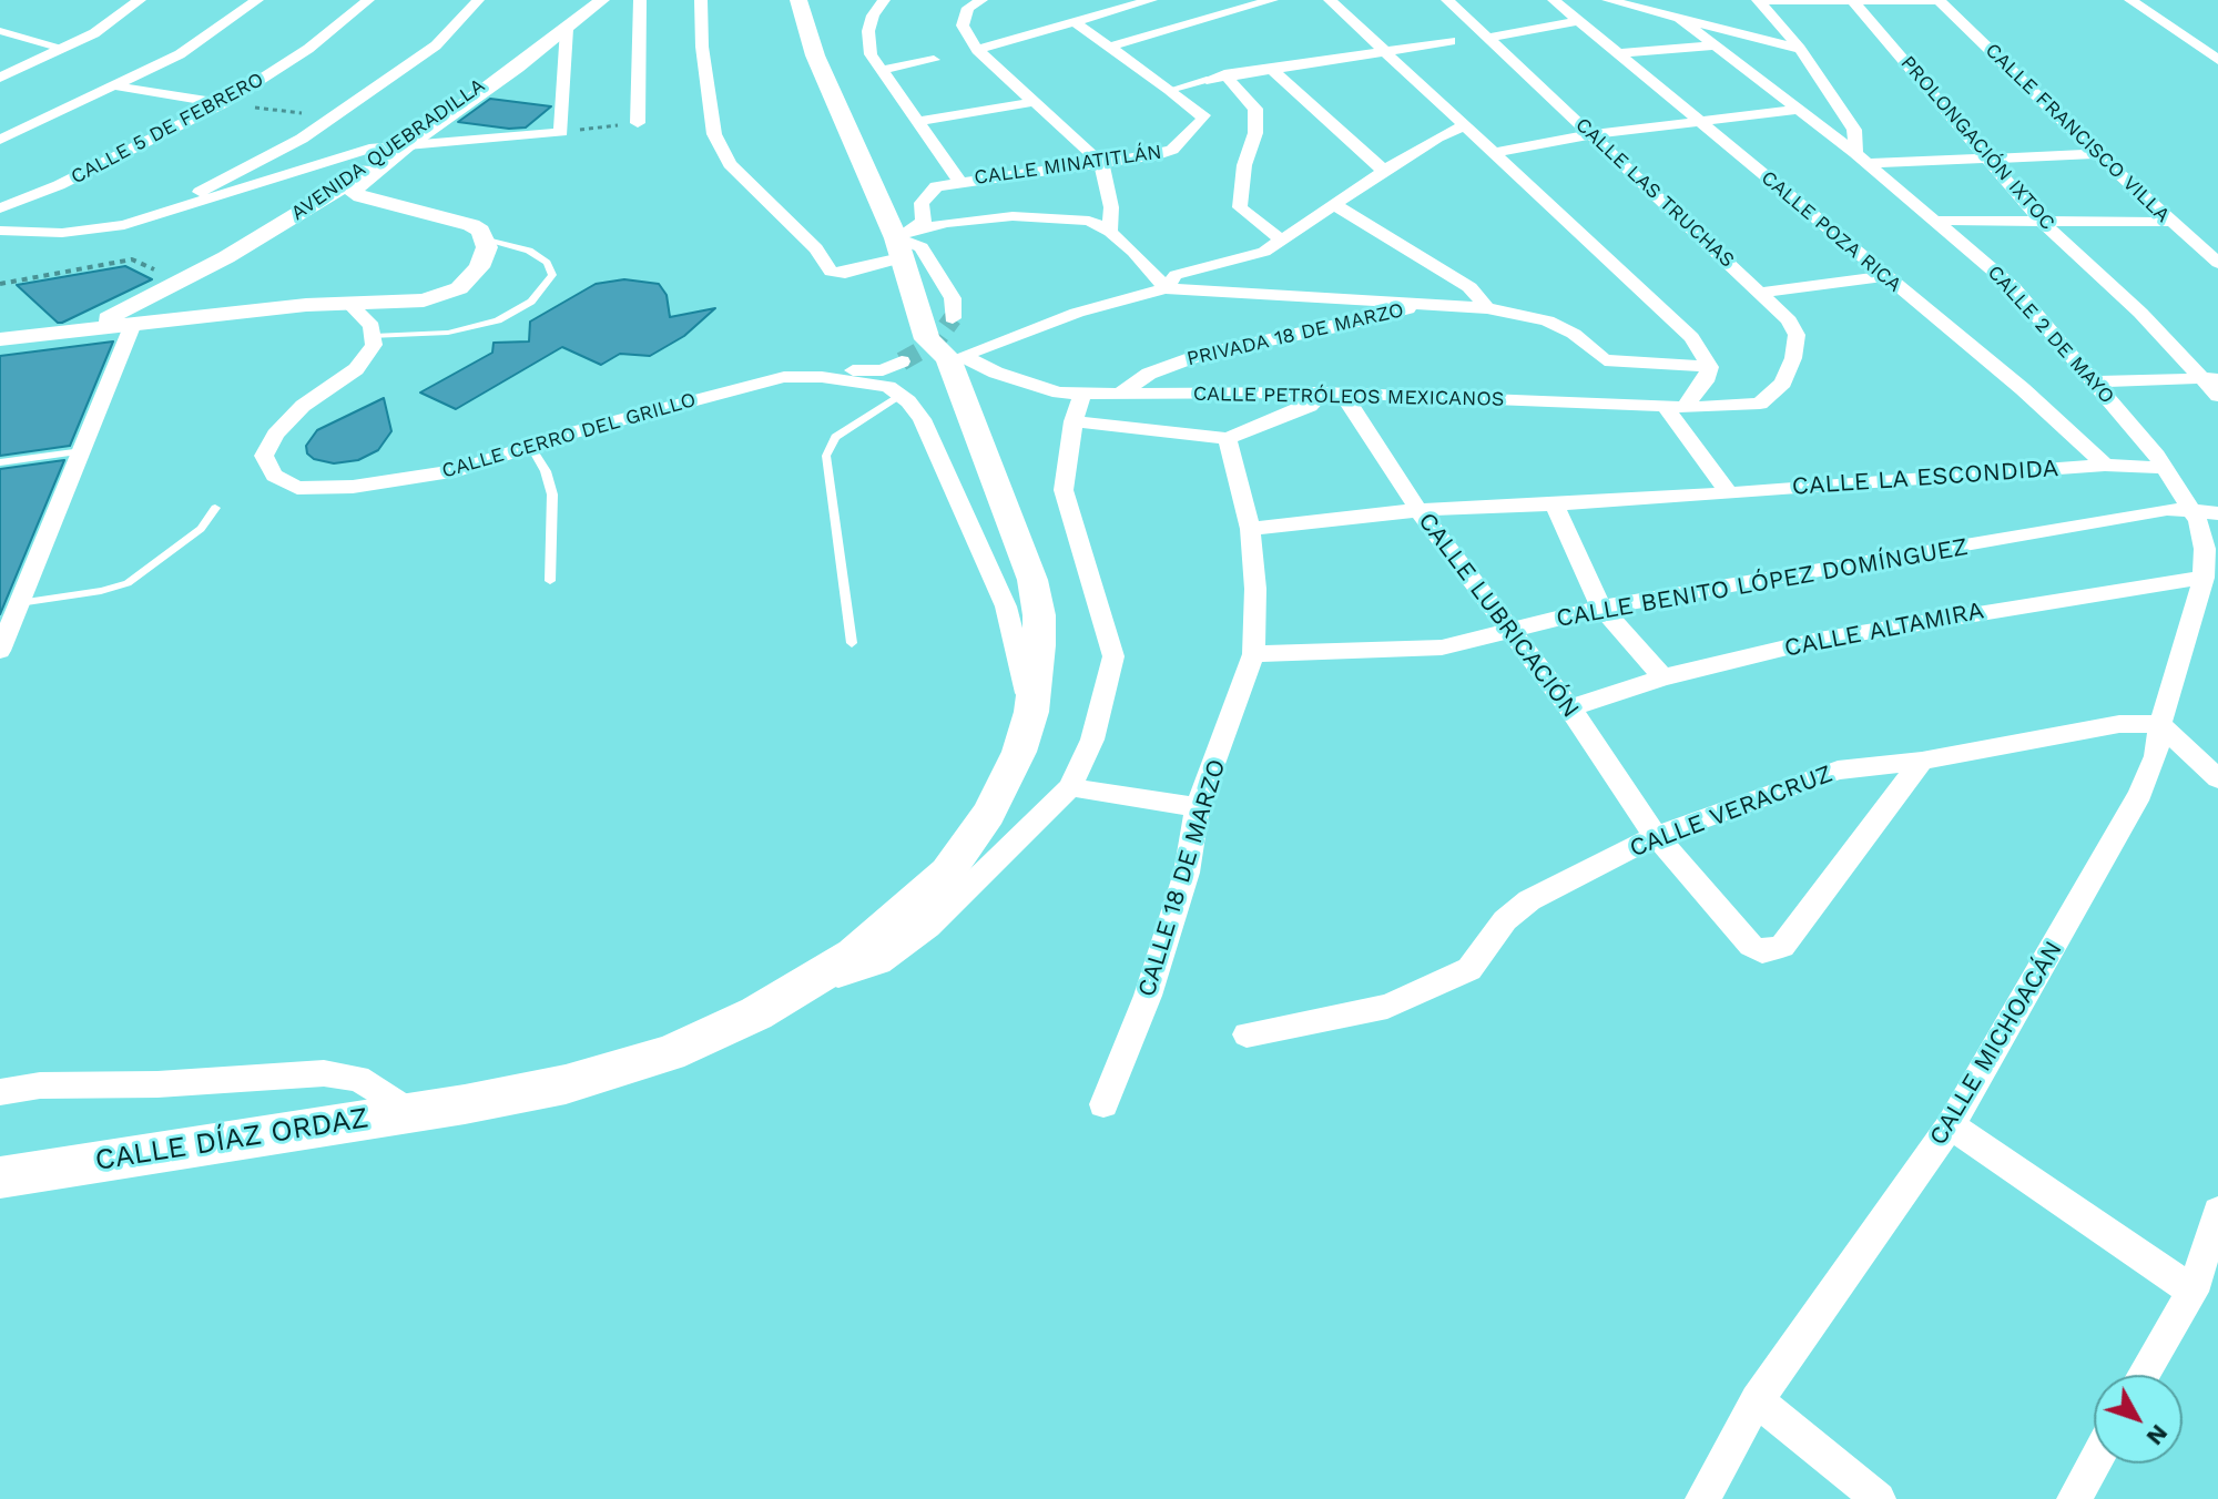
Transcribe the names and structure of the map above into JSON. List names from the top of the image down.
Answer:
{
  "streets": {
    "main road": ["CALLE DÍAZ ORDAZ"],
    "street": [
      "CALLE 5 DE FEBRERO",
      "CALLE FRANCISCO VILLA",
      "PROLONGACIÓN IXTOC",
      "AVENIDA QUEBRADILLA",
      "CALLE MINATITLÁN",
      "CALLE LAS TRUCHAS",
      "CALLE POZA RICA",
      "PRIVADA 18 DE MARZO",
      "CALLE 2 DE MAYO",
      "CALLE PETRÓLEOS MEXICANOS",
      "CALLE CERRO DEL GRILLO",
      "CALLE LA ESCONDIDA",
      "CALLE BENITO LÓPEZ DOMÍNGUEZ",
      "CALLE LUBRICACIÓN",
      "CALLE ALTAMIRA",
      "CALLE VERACRUZ",
      "CALLE 18 DE MARZO",
      "CALLE MICHOACÁN"
    ]
  },
  "crossings": [
    ["CALLE MINATITLÁN", "CALLE DÍAZ ORDAZ"],
    ["CALLE LAS TRUCHAS", "CALLE PETRÓLEOS MEXICANOS"],
    ["CALLE POZA RICA", "CALLE LA ESCONDIDA"],
    ["PRIVADA 18 DE MARZO", "CALLE PETRÓLEOS MEXICANOS"],
    ["CALLE 2 DE MAYO", "CALLE LA ESCONDIDA"],
    ["CALLE 2 DE MAYO", "CALLE BENITO LÓPEZ DOMÍNGUEZ"],
    ["CALLE 2 DE MAYO", "CALLE ALTAMIRA"],
    ["CALLE 2 DE MAYO", "CALLE MICHOACÁN"],
    ["CALLE PETRÓLEOS MEXICANOS", "CALLE LUBRICACIÓN"],
    ["CALLE PETRÓLEOS MEXICANOS", "CALLE DÍAZ ORDAZ"],
    ["CALLE LA ESCONDIDA", "CALLE LUBRICACIÓN"],
    ["CALLE LA ESCONDIDA", "CALLE 18 DE MARZO"],
    ["CALLE BENITO LÓPEZ DOMÍNGUEZ", "CALLE LUBRICACIÓN"],
    ["CALLE BENITO LÓPEZ DOMÍNGUEZ", "CALLE 18 DE MARZO"],
    ["CALLE LUBRICACIÓN", "CALLE ALTAMIRA"],
    ["CALLE LUBRICACIÓN", "CALLE VERACRUZ"],
    ["CALLE ALTAMIRA", "CALLE MICHOACÁN"],
    ["CALLE VERACRUZ", "CALLE MICHOACÁN"]
  ],
  "north": "bottom right"
}
